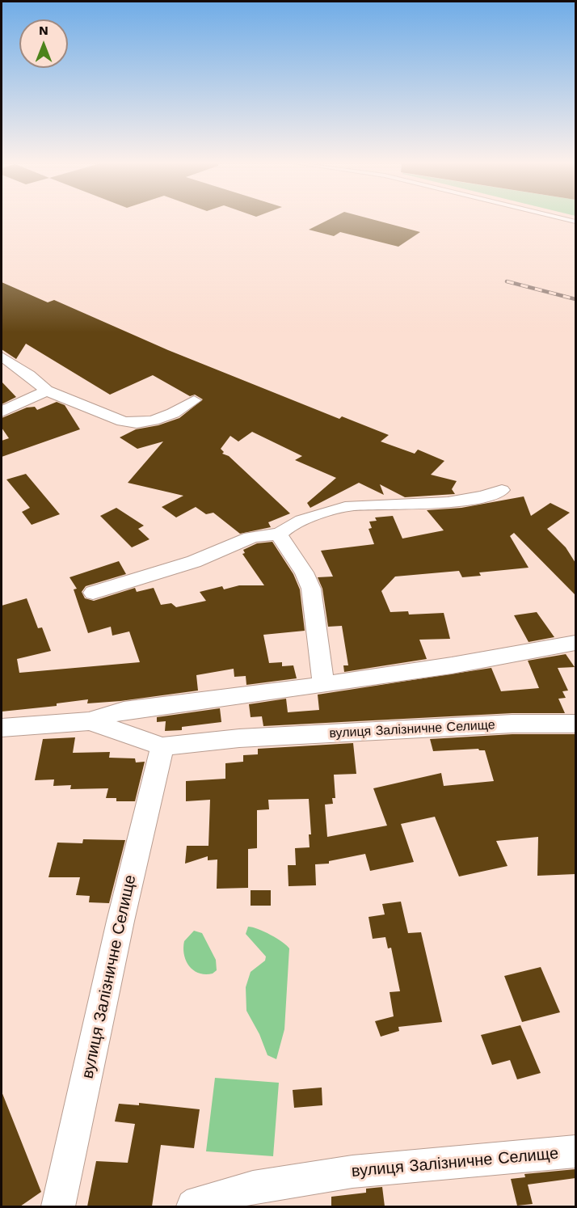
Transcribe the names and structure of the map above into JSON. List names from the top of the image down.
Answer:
{
  "streets": {
    "street": ["вулиця Залізничне Селище"]
  },
  "north": "top"
}
